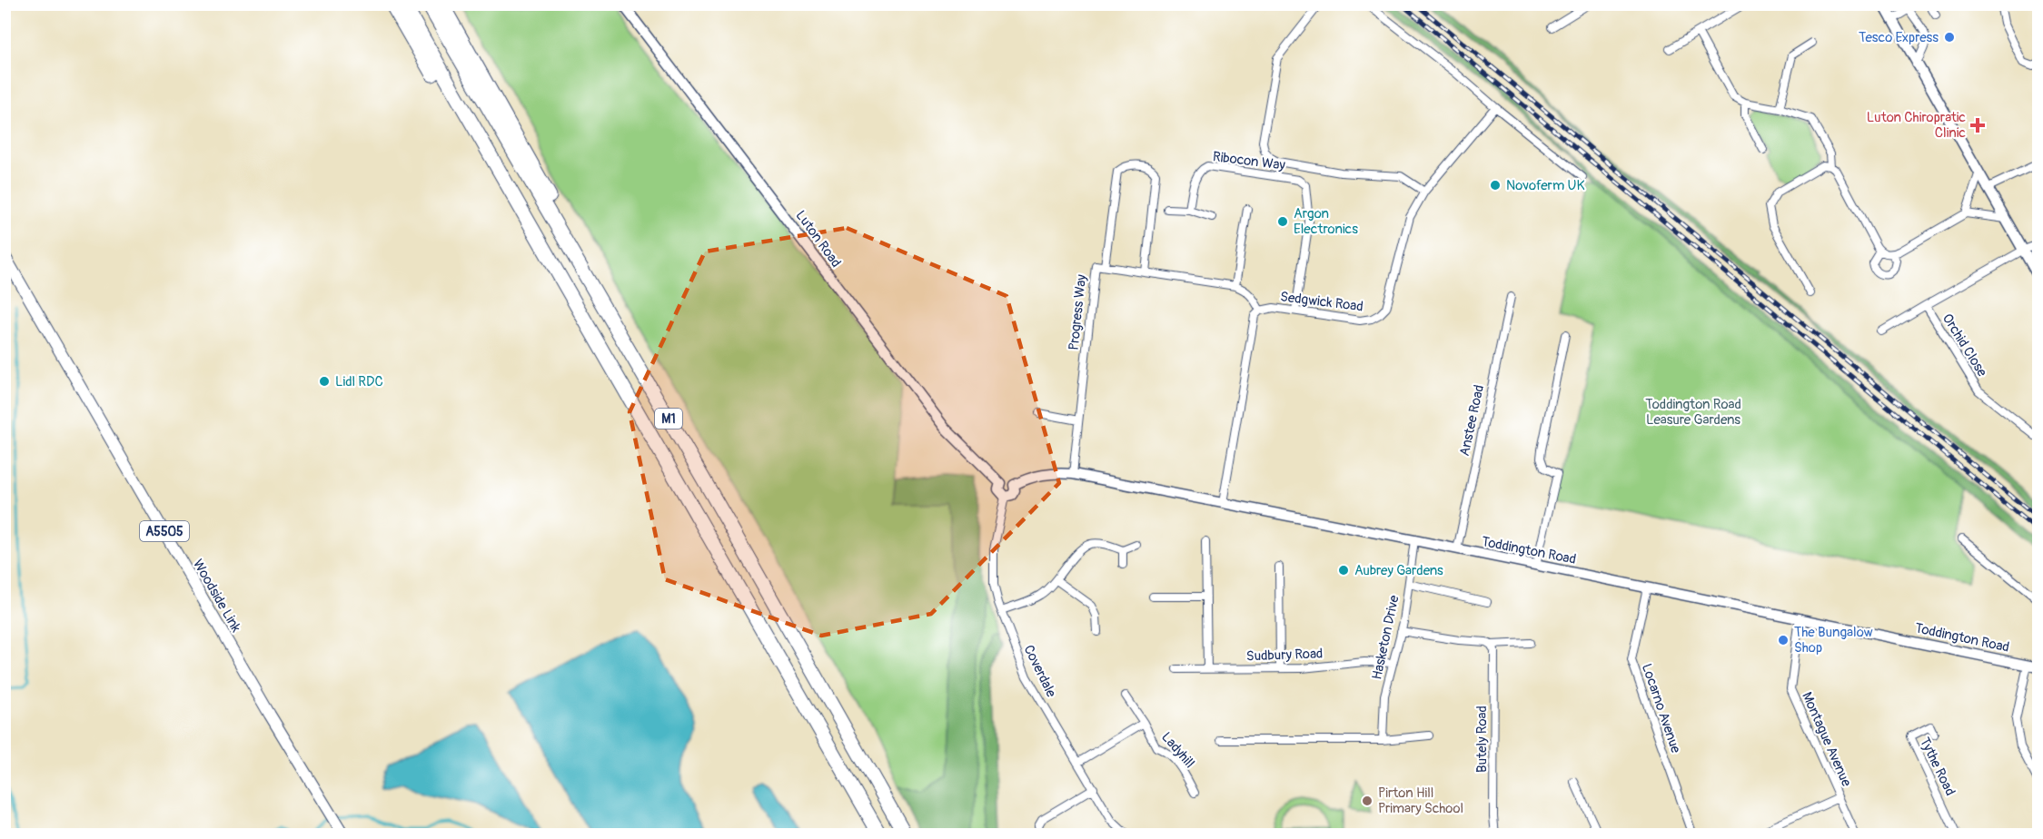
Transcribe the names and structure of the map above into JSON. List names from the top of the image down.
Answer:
{
  "streets": {
    "highway": ["M1"],
    "main road": [
      "Luton Road",
      "A5505",
      "Toddington Road",
      "Woodside Link"
    ],
    "street": [
      "Ribocon Way",
      "Sedgwick Road",
      "Progress Way",
      "Orchid Close",
      "Anstee Road",
      "Hasketon Drive",
      "Sudbury Road",
      "Coverdale",
      "Locarno Avenue",
      "Butely Road",
      "Montague Avenue",
      "Ladyhill",
      "Tythe Road"
    ]
  },
  "crossings": [
    ["Ribocon Way", "Sedgwick Road"],
    ["Luton Road", "Toddington Road"],
    ["Luton Road", "Coverdale"],
    ["Sedgwick Road", "Toddington Road"],
    ["Progress Way", "Toddington Road"],
    ["Anstee Road", "Toddington Road"],
    ["Toddington Road", "Hasketon Drive"],
    ["Toddington Road", "Coverdale"],
    ["Toddington Road", "Locarno Avenue"],
    ["Toddington Road", "Montague Avenue"],
    ["Hasketon Drive", "Sudbury Road"]
  ],
  "parks": ["Toddington Road Leasure Gardens"],
  "places": {
    "other": [
      "Tesco Express",
      "Novoferm UK",
      "Argon Electronics",
      "Lidl RDC",
      "Aubrey Gardens",
      "The Bungalow Shop",
      "Pirton Hill Primary School"
    ],
    "health": ["Luton Chiropratic Clinic"]
  }
}
